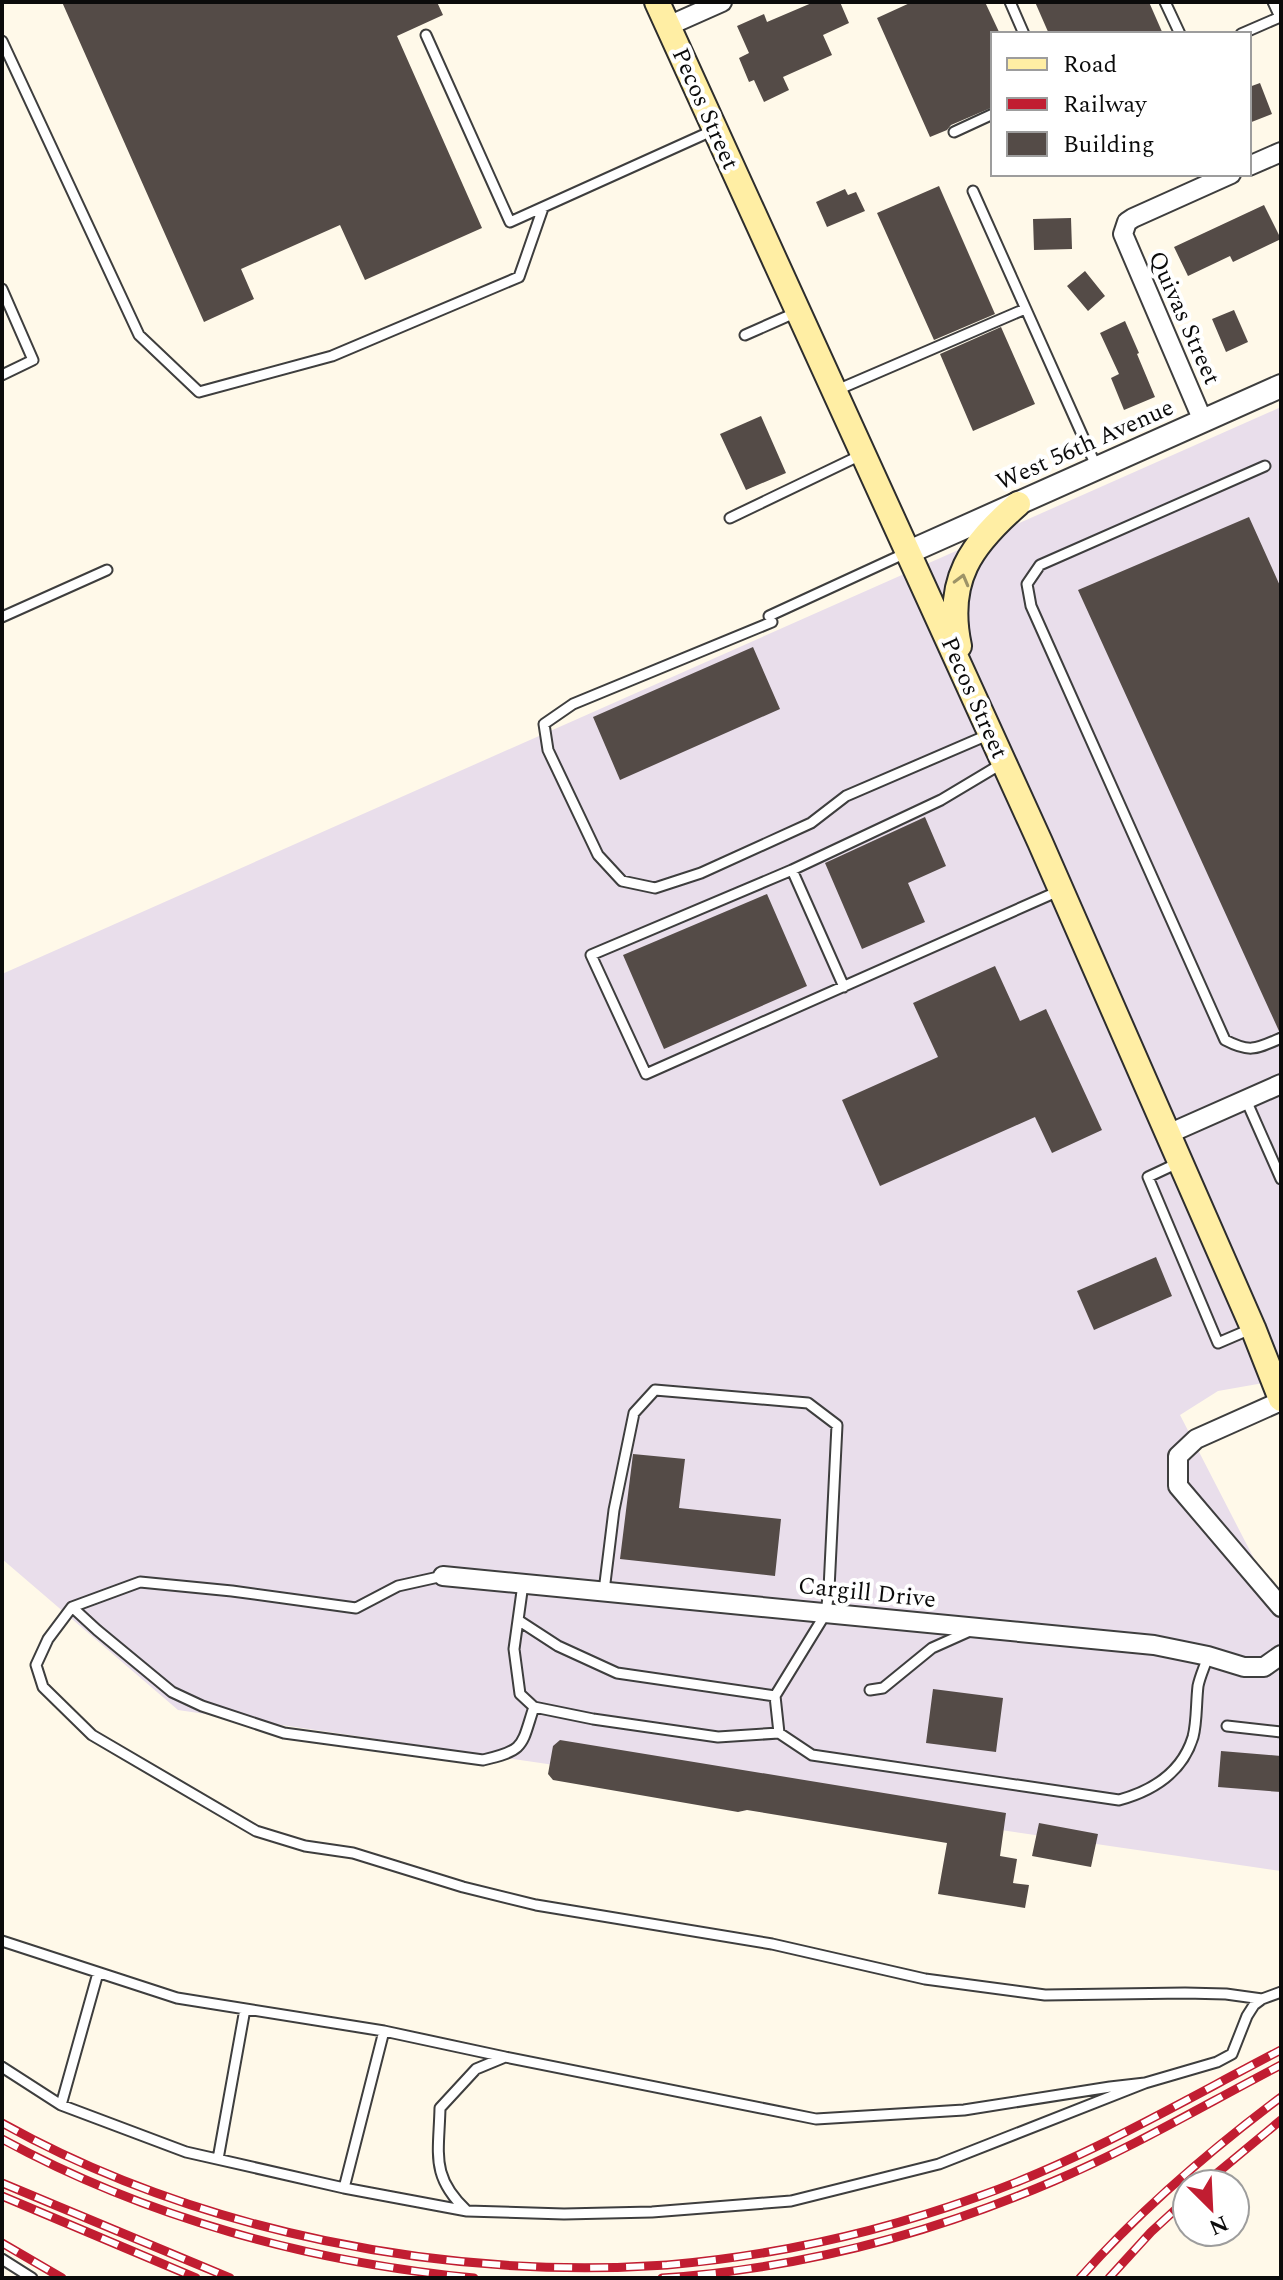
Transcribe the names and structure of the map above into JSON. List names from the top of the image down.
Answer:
{
  "streets": {
    "main road": ["Pecos Street"],
    "street": ["Quivas Street", "West 56th Avenue", "Cargill Drive"]
  },
  "crossings": [
    ["Pecos Street", "West 56th Avenue"],
    ["Quivas Street", "West 56th Avenue"]
  ],
  "legend": ["Road", "Railway", "Building"],
  "north": "bottom right"
}
